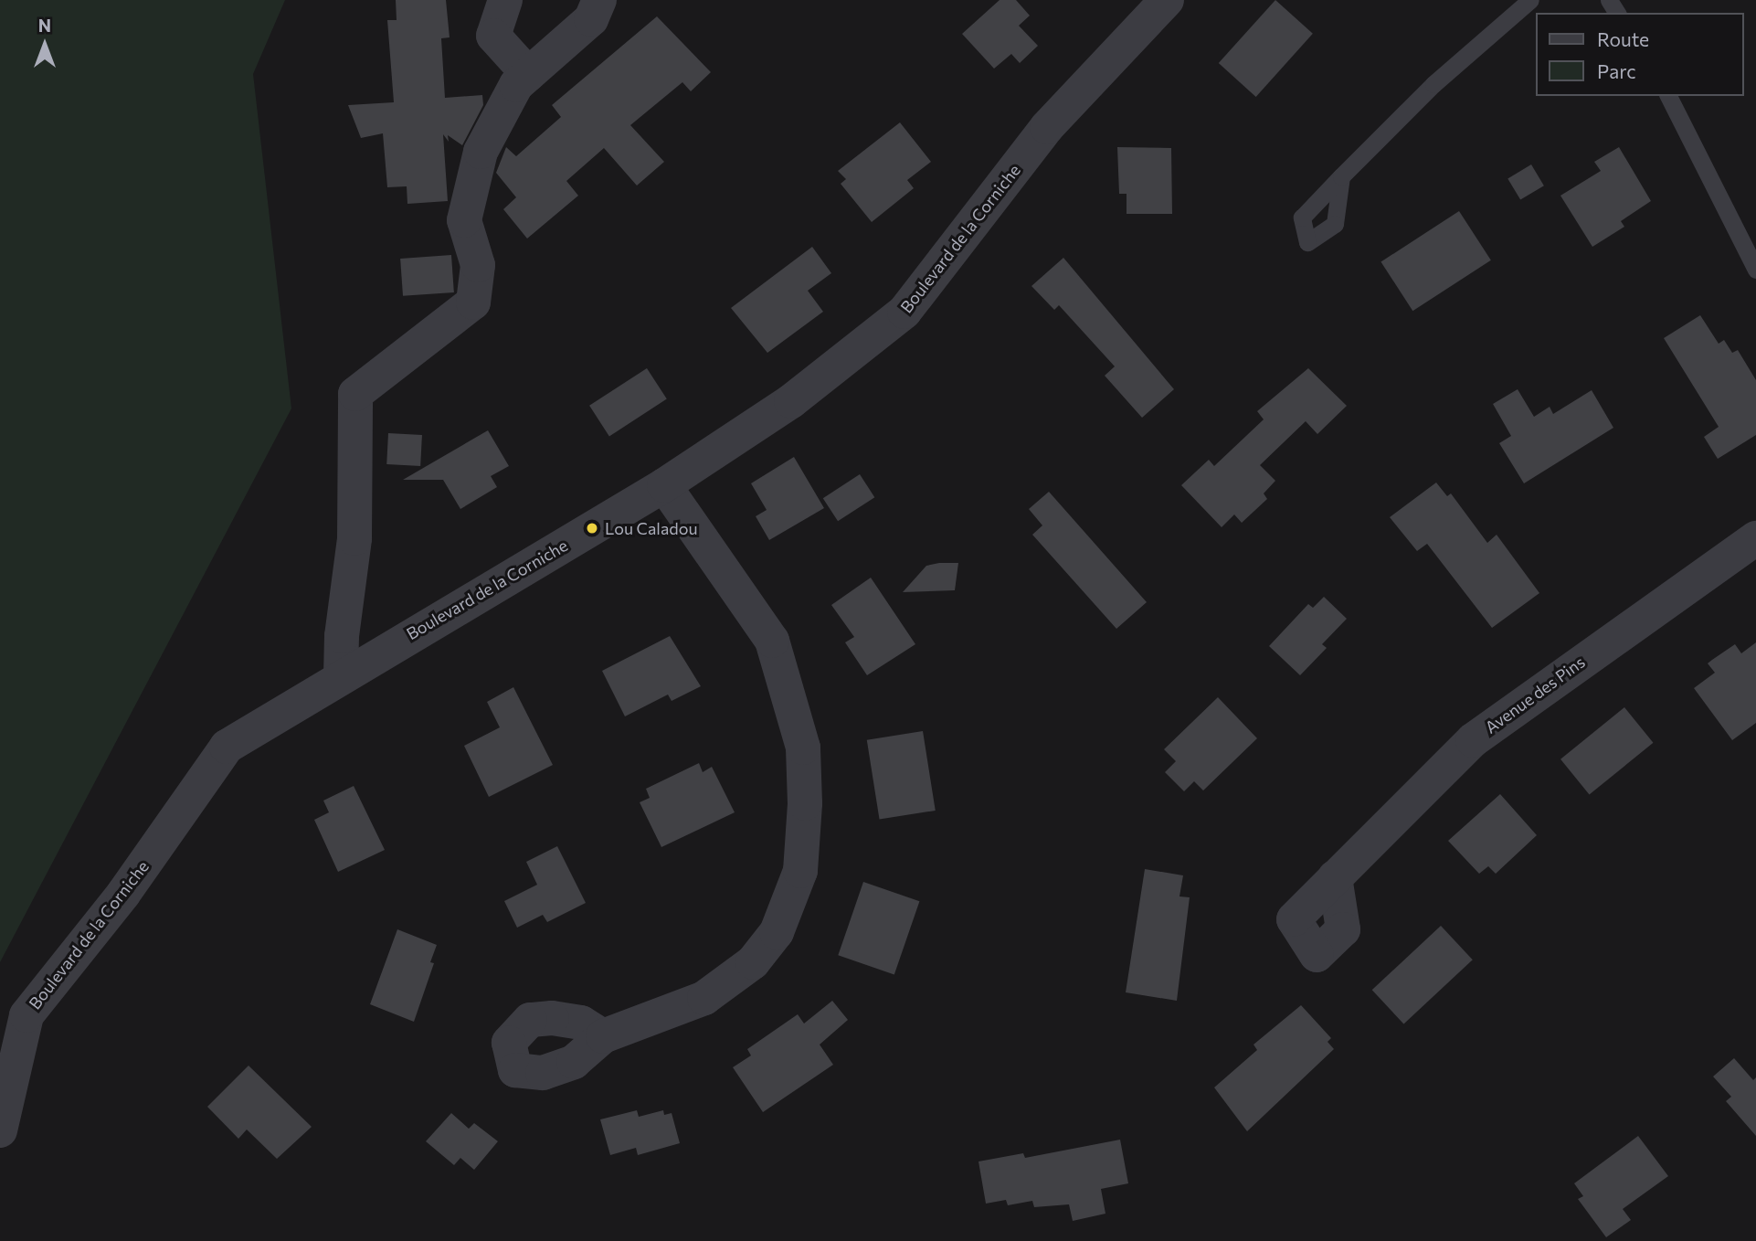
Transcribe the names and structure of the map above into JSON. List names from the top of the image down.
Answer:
{
  "streets": {
    "street": ["Boulevard de la Corniche", "Avenue des Pins"]
  },
  "places": ["Lou Caladou"],
  "legend": ["Route", "Parc"],
  "north": "top"
}
